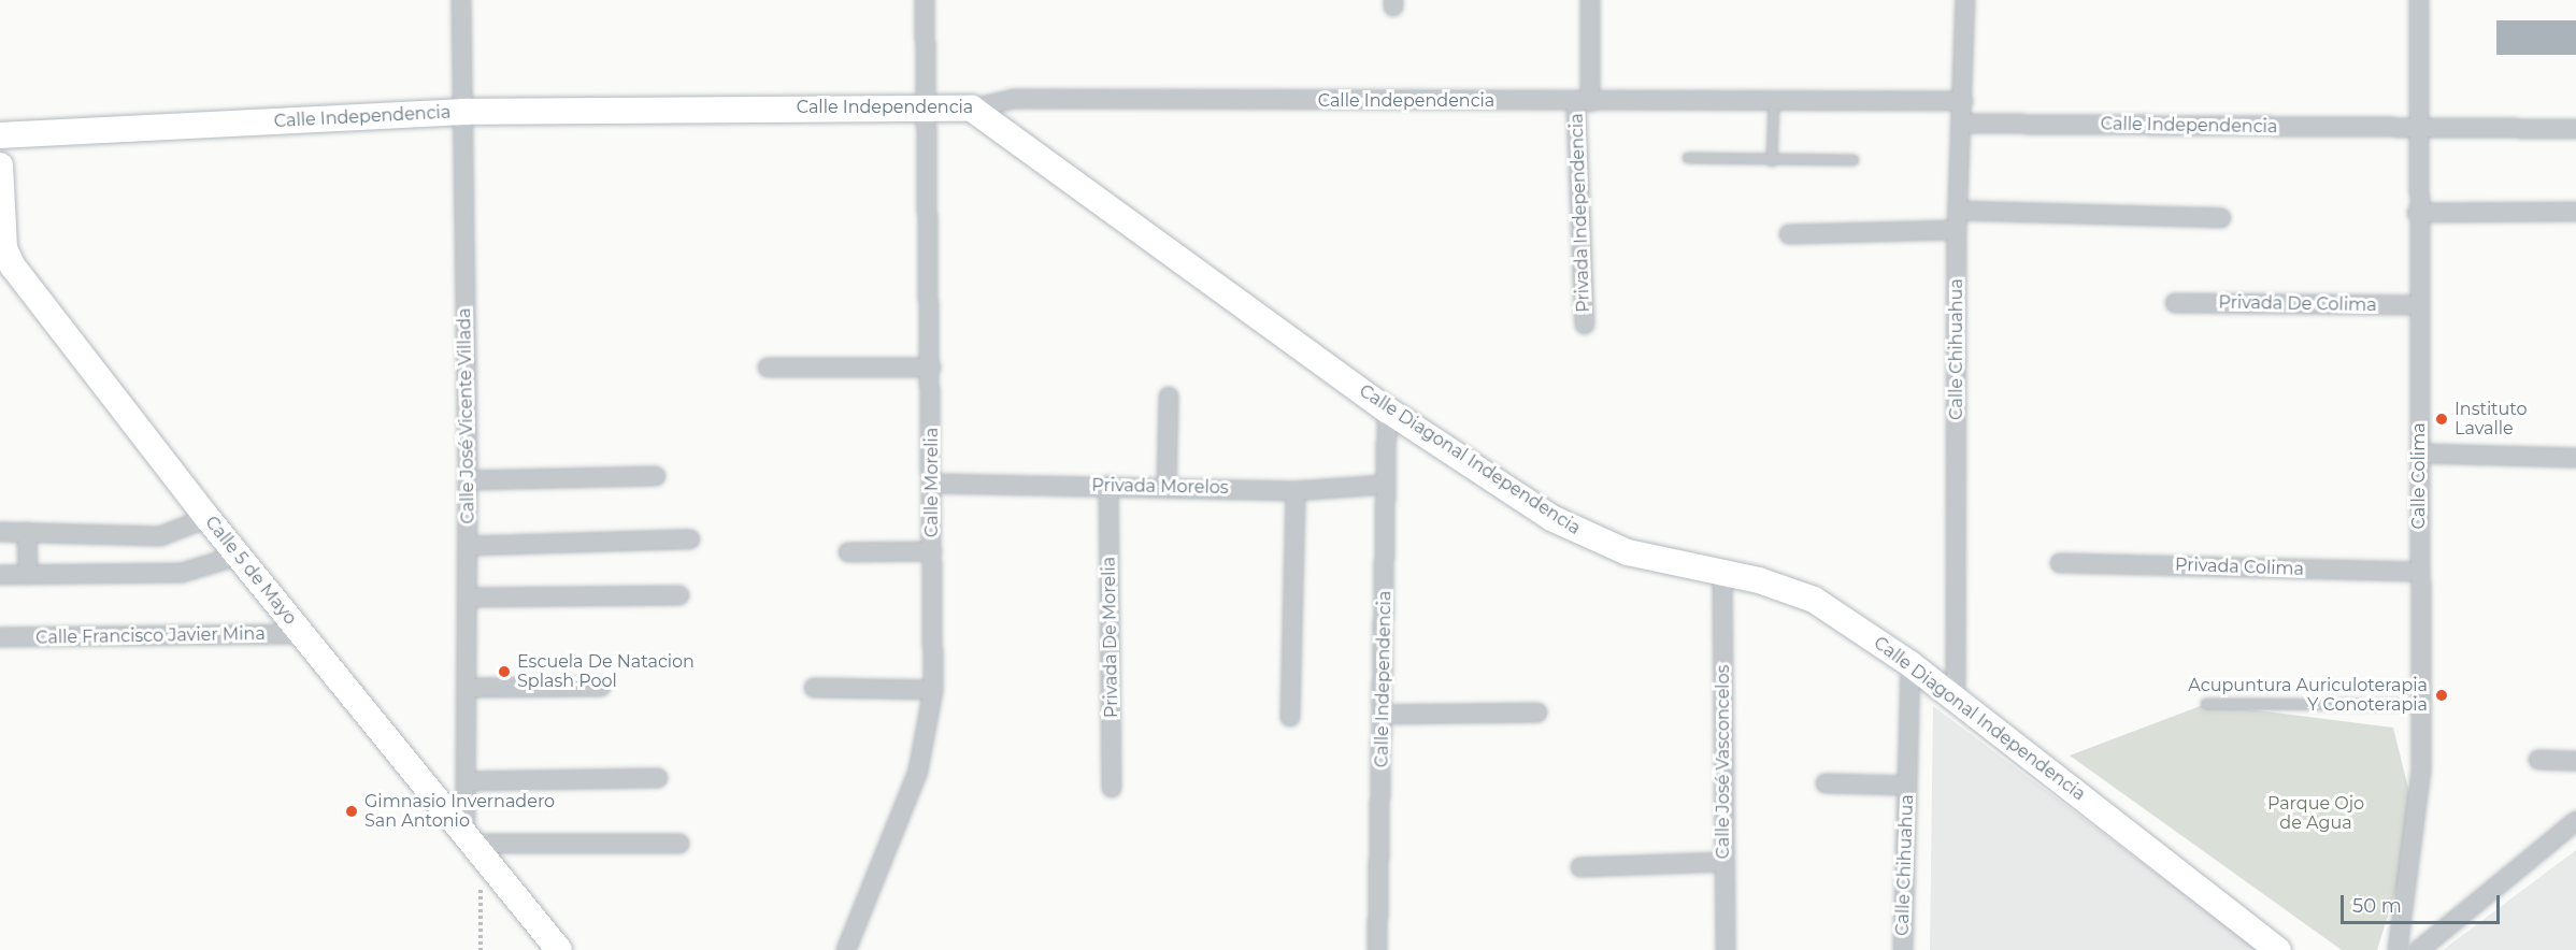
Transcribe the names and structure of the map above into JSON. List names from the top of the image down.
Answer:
{
  "streets": {
    "main road": ["Calle Independencia", "Calle Diagonal Independencia", "Calle 5 de Mayo"],
    "street": [
      "Privada Independencia",
      "Privada De Colima",
      "Calle Chihuahua",
      "Calle José Vicente Villada",
      "Calle Colima",
      "Calle Morelia",
      "Privada Morelos",
      "Privada Colima",
      "Calle Francisco Javier Mina",
      "Privada De Morelia",
      "Calle José Vasconcelos"
    ]
  },
  "crossings": [
    ["Calle Independencia", "Privada Independencia"],
    ["Calle Independencia", "Calle Chihuahua"],
    ["Calle Independencia", "Calle José Vicente Villada"],
    ["Calle Independencia", "Calle Diagonal Independencia"],
    ["Calle Independencia", "Calle Colima"],
    ["Calle Independencia", "Calle Morelia"],
    ["Calle Independencia", "Privada Morelos"],
    ["Privada De Colima", "Calle Colima"],
    ["Calle Chihuahua", "Calle Diagonal Independencia"],
    ["Calle José Vicente Villada", "Calle 5 de Mayo"],
    ["Calle Diagonal Independencia", "Calle José Vasconcelos"],
    ["Calle Colima", "Privada Colima"],
    ["Calle Morelia", "Privada Morelos"],
    ["Privada Morelos", "Privada De Morelia"],
    ["Calle 5 de Mayo", "Calle Francisco Javier Mina"]
  ],
  "parks": ["Parque Ojo de Agua"],
  "places": [
    "Instituto Lavalle",
    "Escuela De Natacion Splash Pool",
    "Acupuntura Auriculoterapia Y Conoterapia",
    "Gimnasio Invernadero San Antonio"
  ],
  "scale_bar": "50 m"
}
